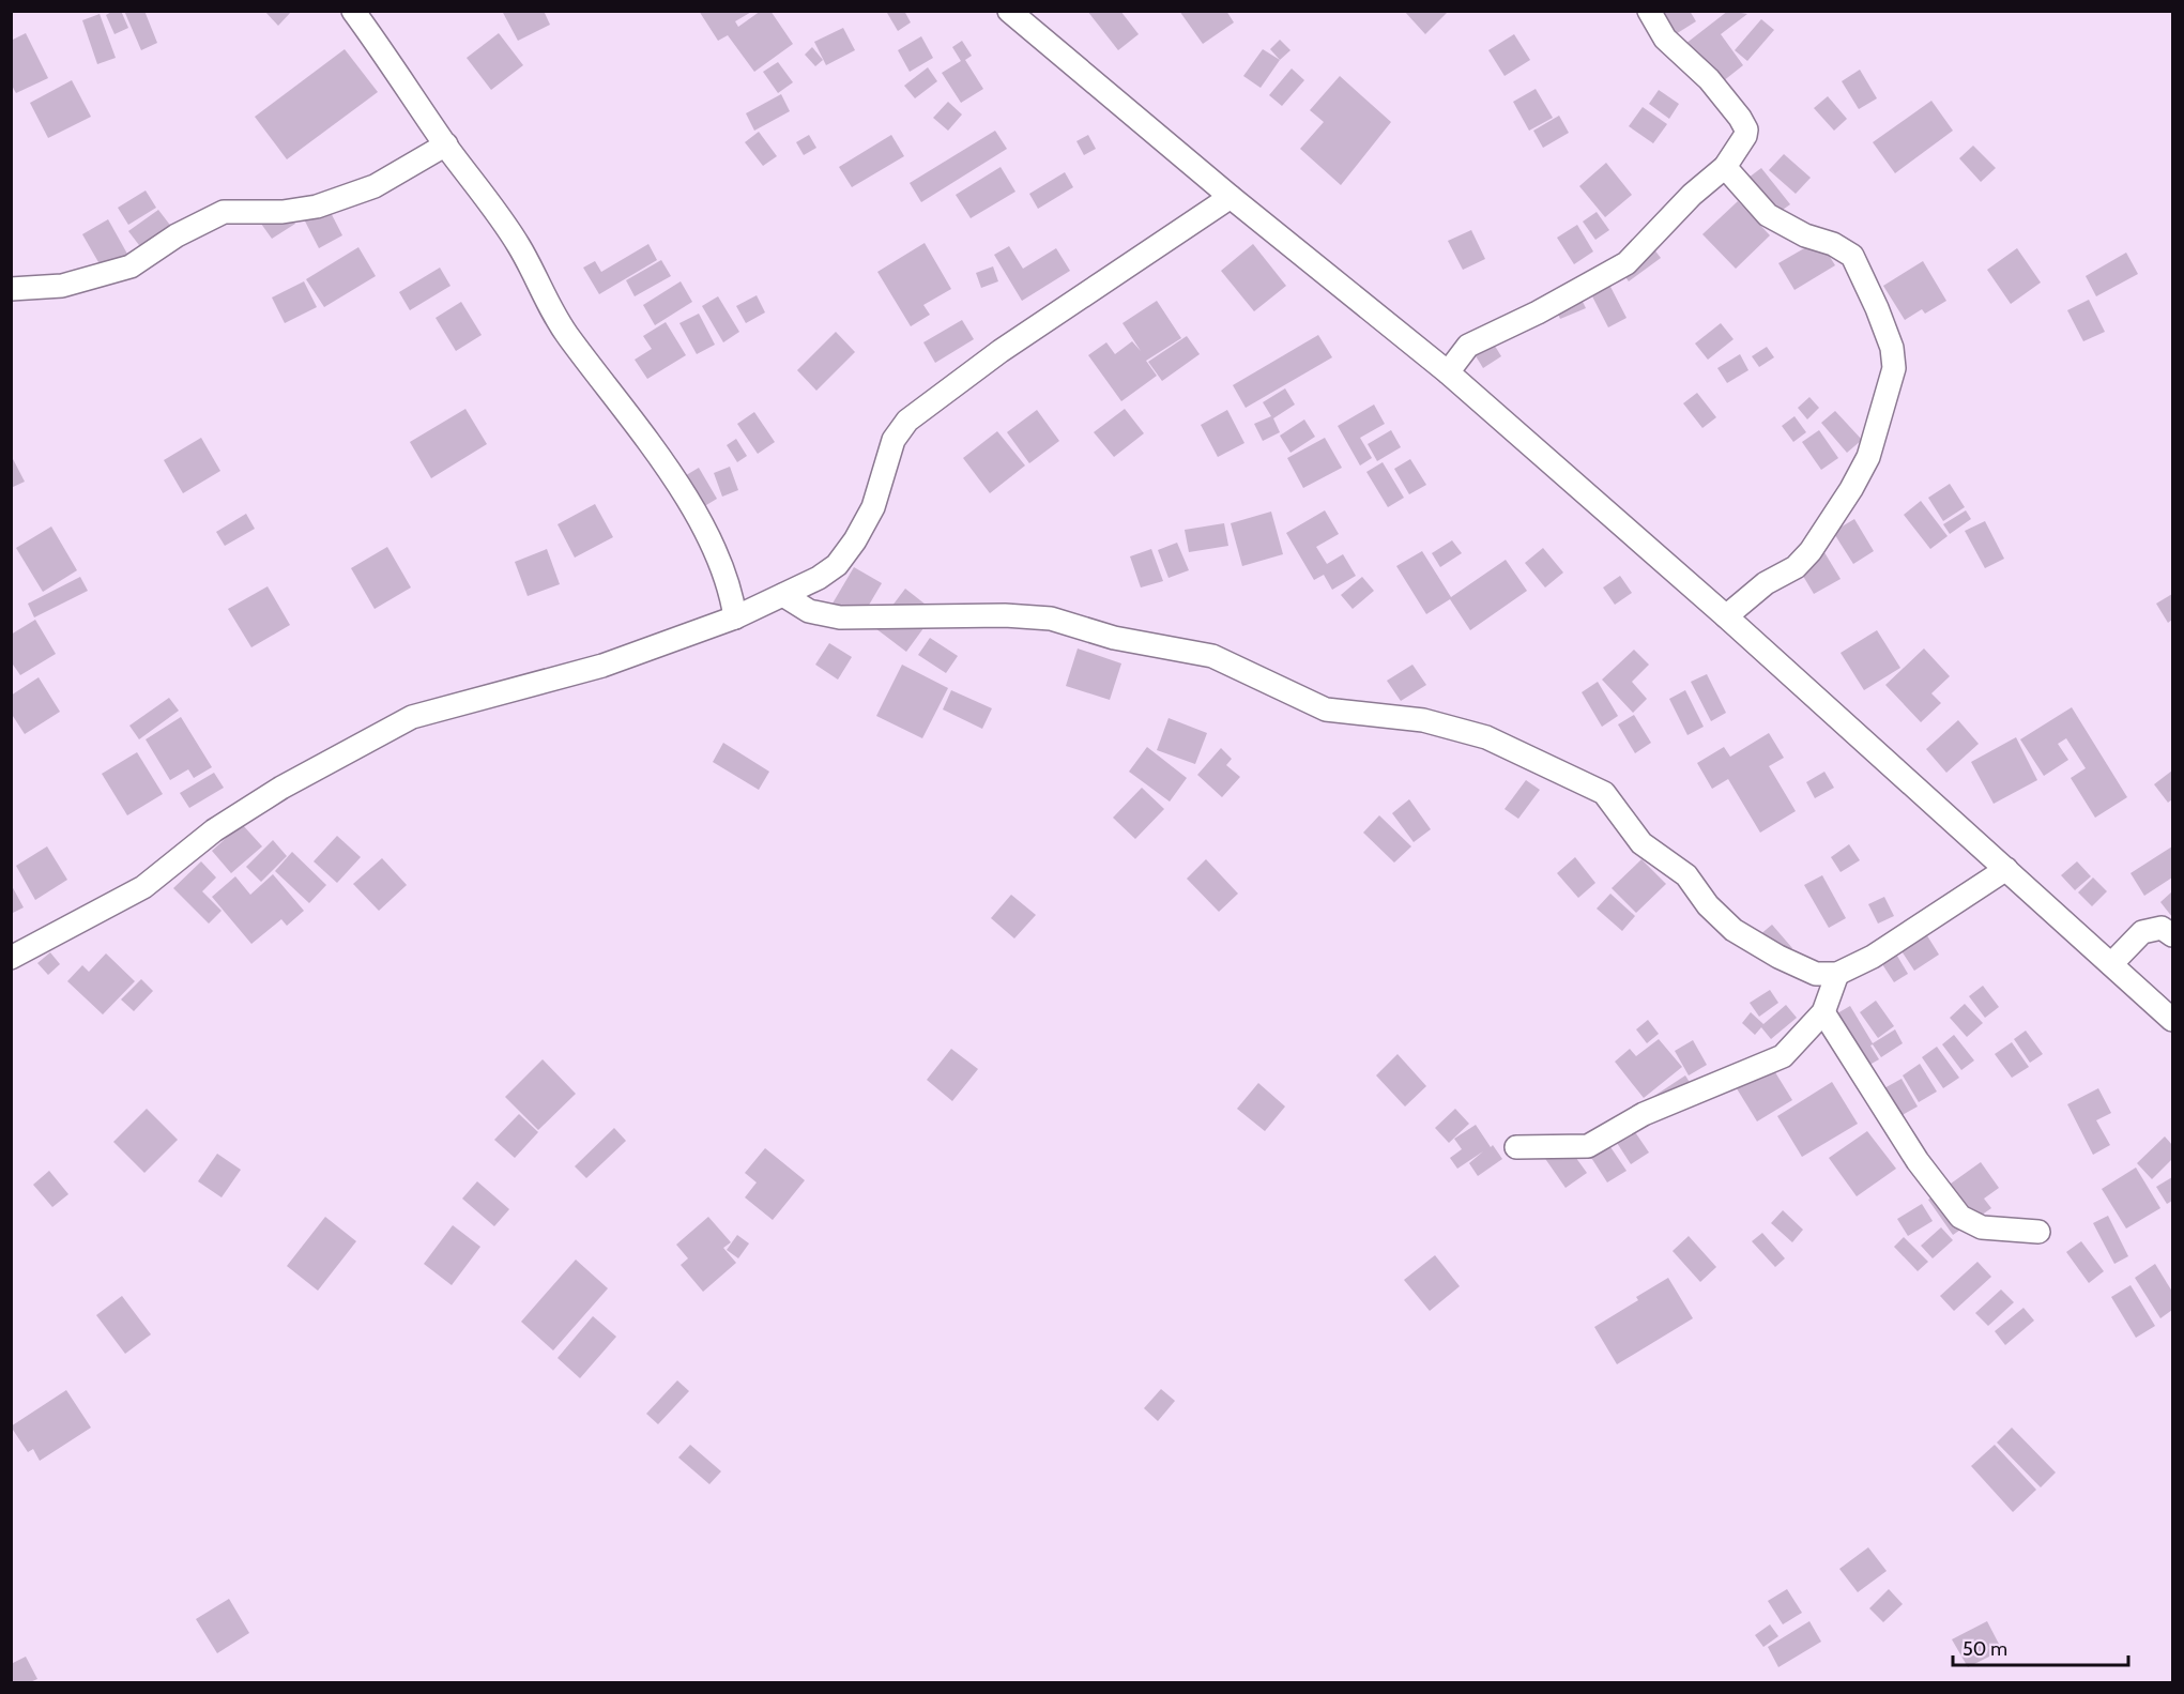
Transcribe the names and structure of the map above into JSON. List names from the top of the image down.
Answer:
{
  "scale_bar": "50 m"
}
